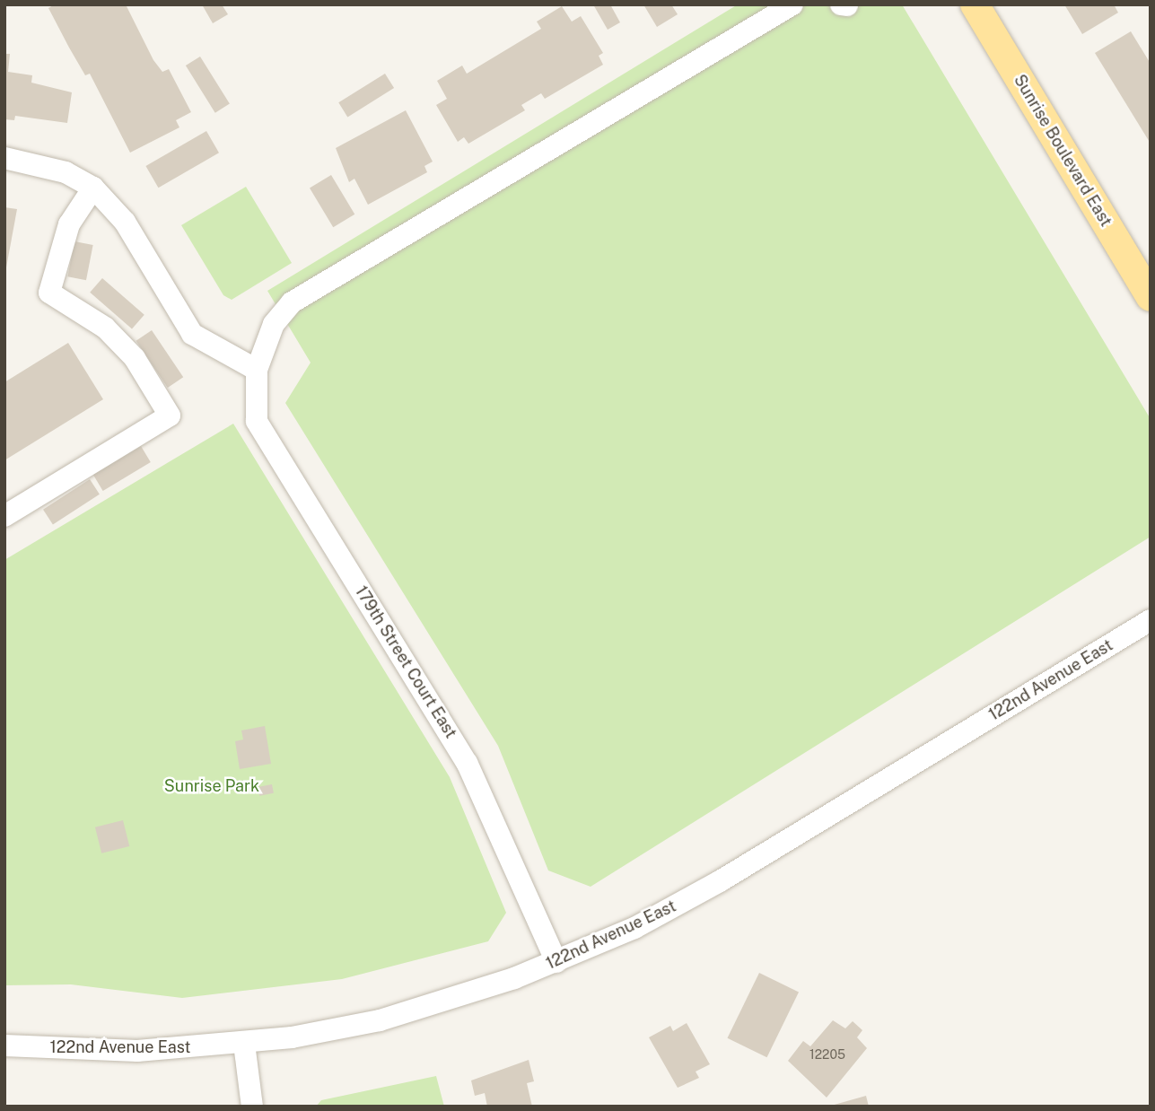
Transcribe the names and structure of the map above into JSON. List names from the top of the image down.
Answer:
{
  "streets": {
    "main road": ["Sunrise Boulevard East"],
    "street": ["179th Street Court East", "122nd Avenue East"]
  },
  "crossings": [
    ["179th Street Court East", "122nd Avenue East"]
  ],
  "parks": ["Sunrise Park"],
  "house_numbers": ["12205"]
}
